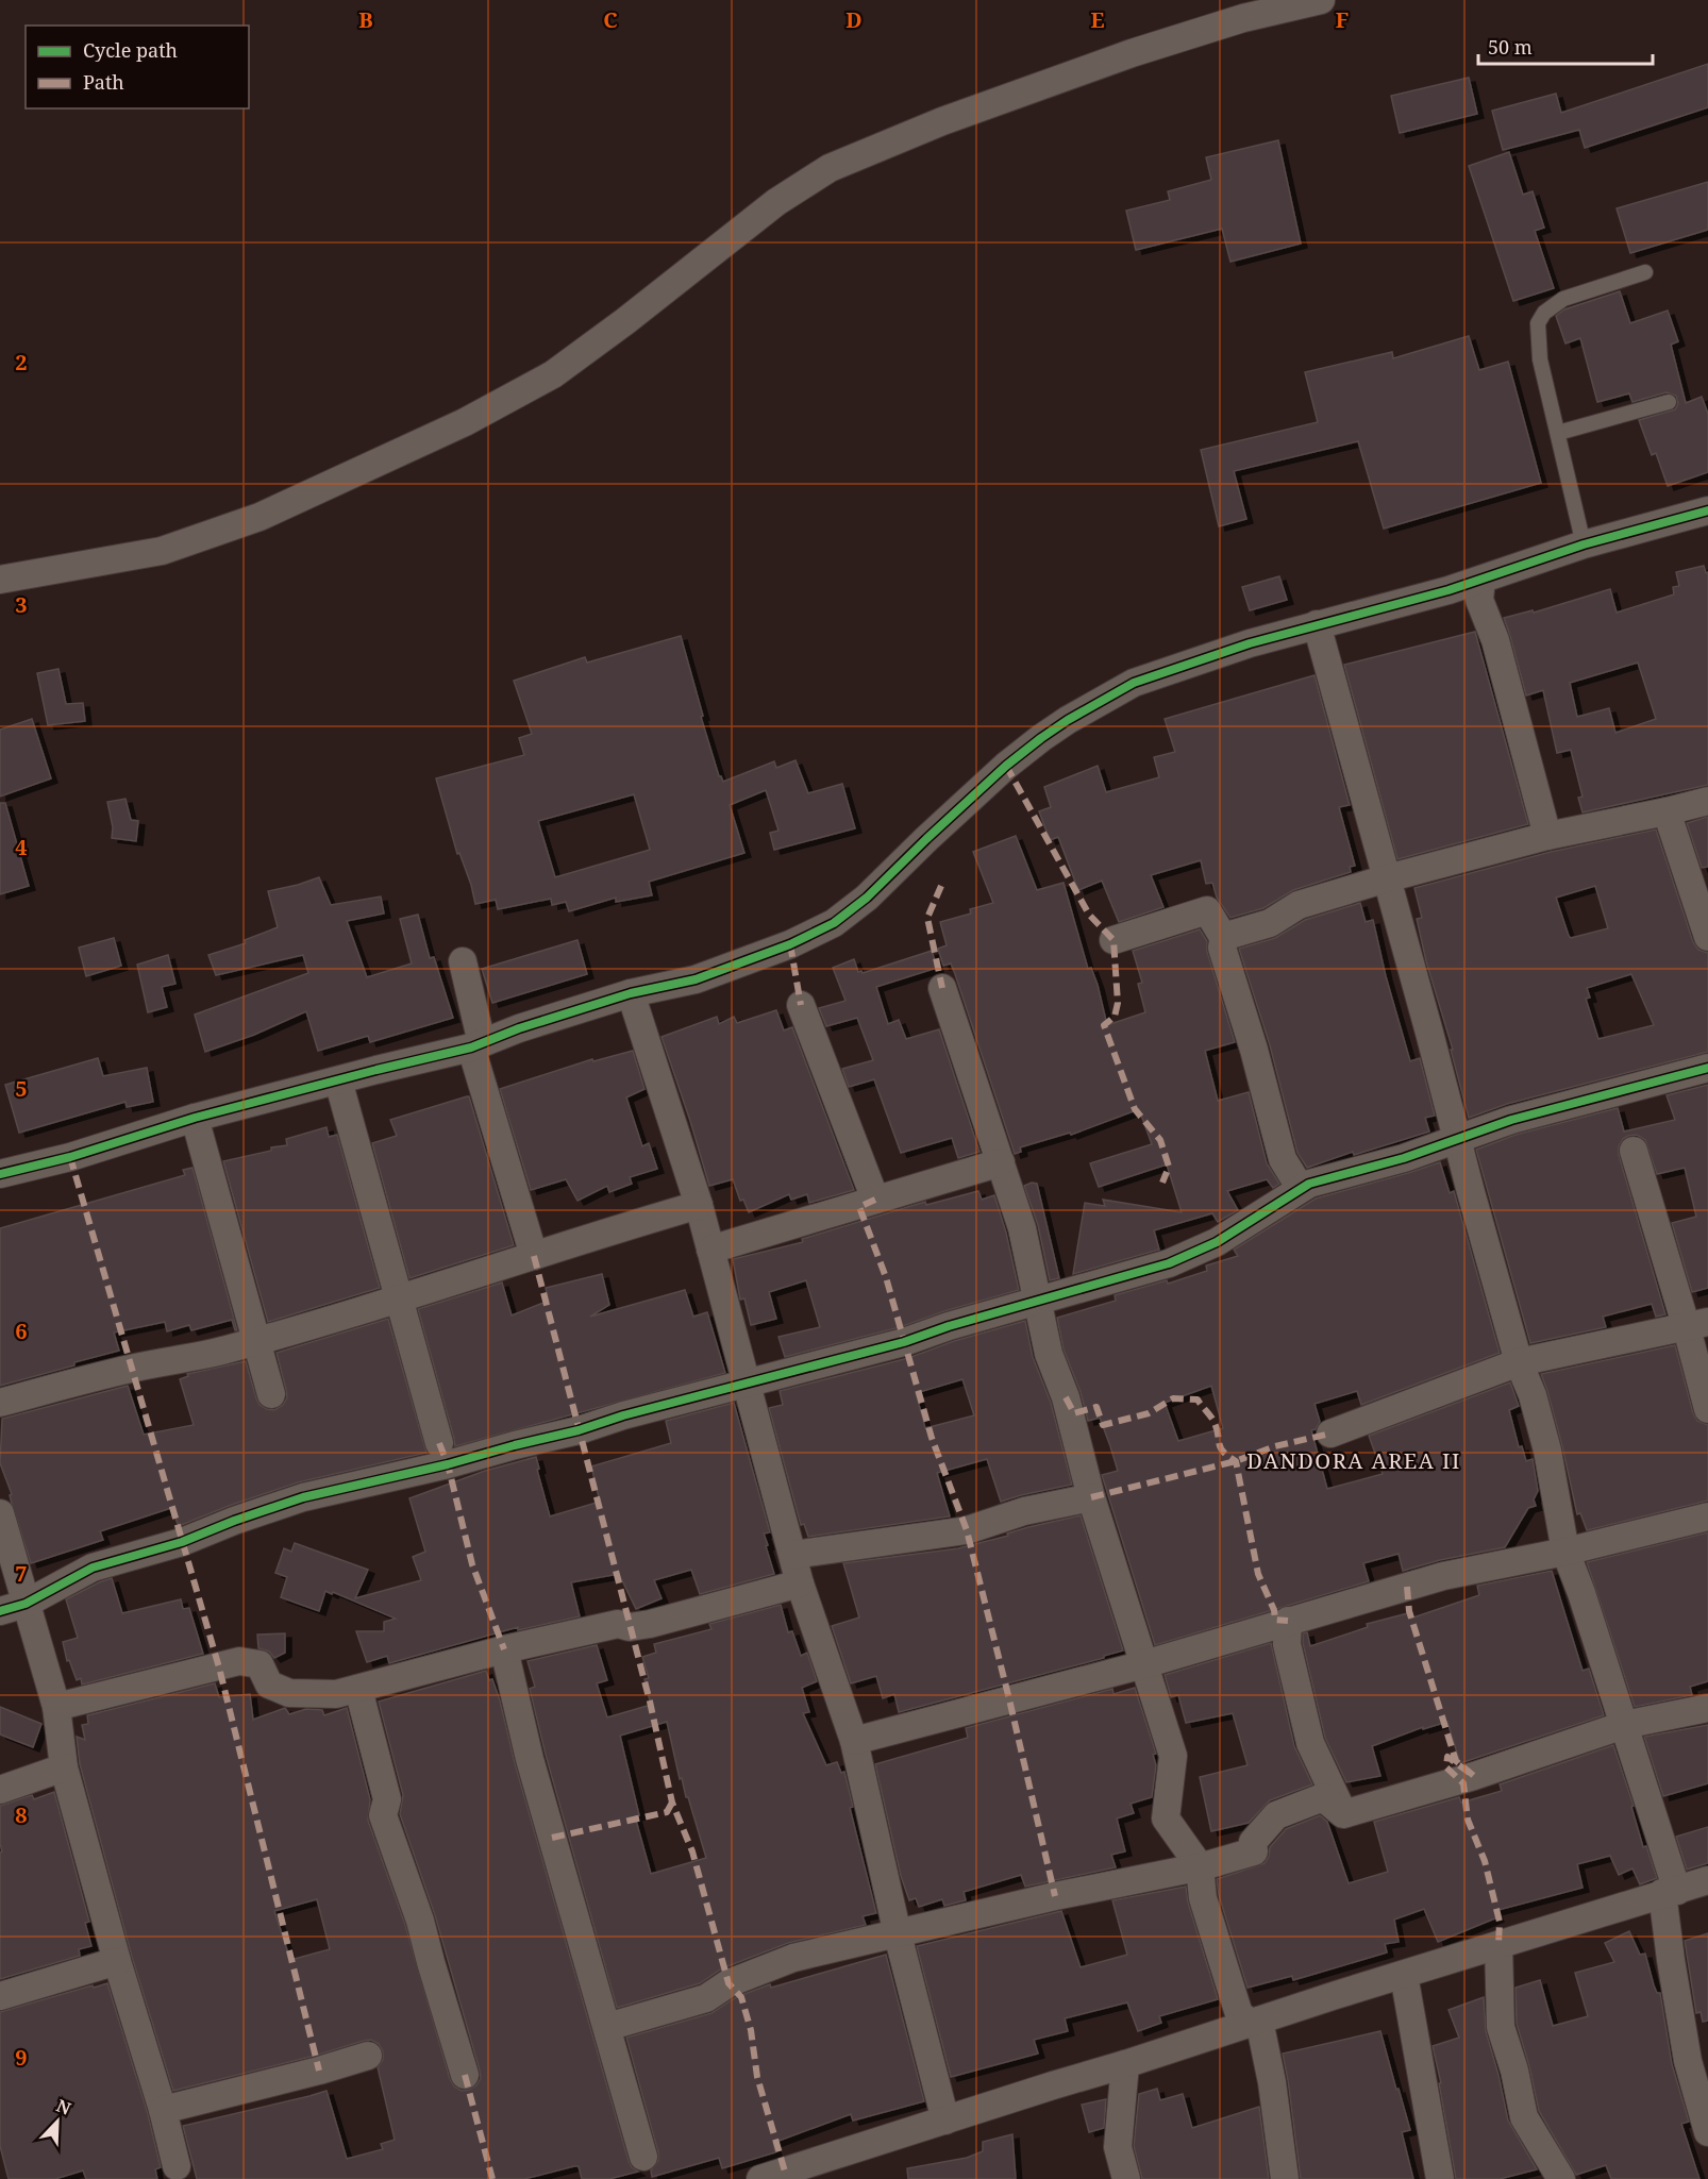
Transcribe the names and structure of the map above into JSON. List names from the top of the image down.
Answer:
{
  "districts": ["DANDORA AREA II"],
  "legend": ["Cycle path", "Path"],
  "scale_bar": "50 m",
  "north": "top right",
  "grid": {
    "columns": [
      "B",
      "C",
      "D",
      "E",
      "F"
    ],
    "rows": [
      "2",
      "3",
      "4",
      "5",
      "6",
      "7",
      "8",
      "9"
    ]
  }
}
